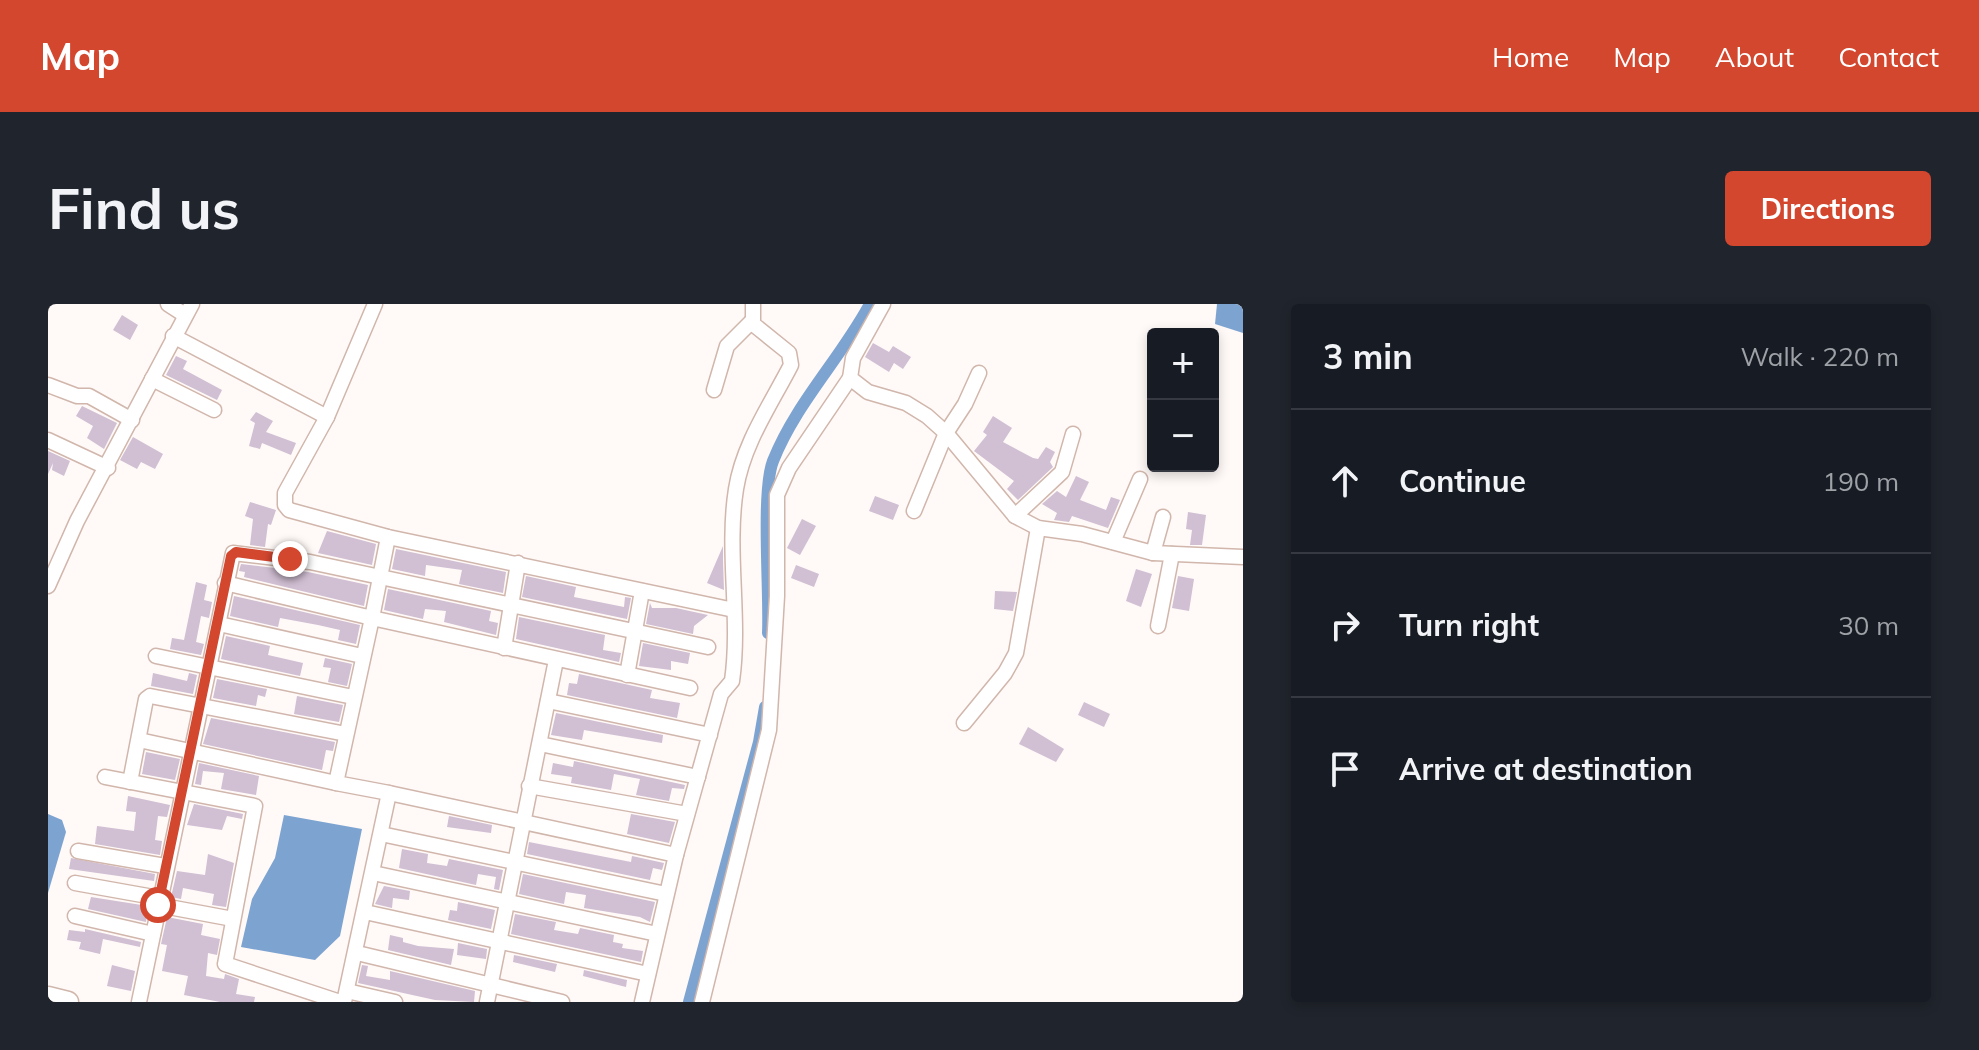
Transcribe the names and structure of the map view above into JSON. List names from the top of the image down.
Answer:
{
  "page": {
    "header": "Map",
    "nav": [
      "Home",
      "Map",
      "About",
      "Contact"
    ],
    "buttons": "Directions",
    "title": "Find us",
    "heading": ["3 min", "Walk · 220 m"],
    "map_buttons": ["+", "−"],
    "list": [
      ["Continue", "190 m"],
      ["Turn right", "30 m"],
      "Arrive at destination"
    ]
  }
}
